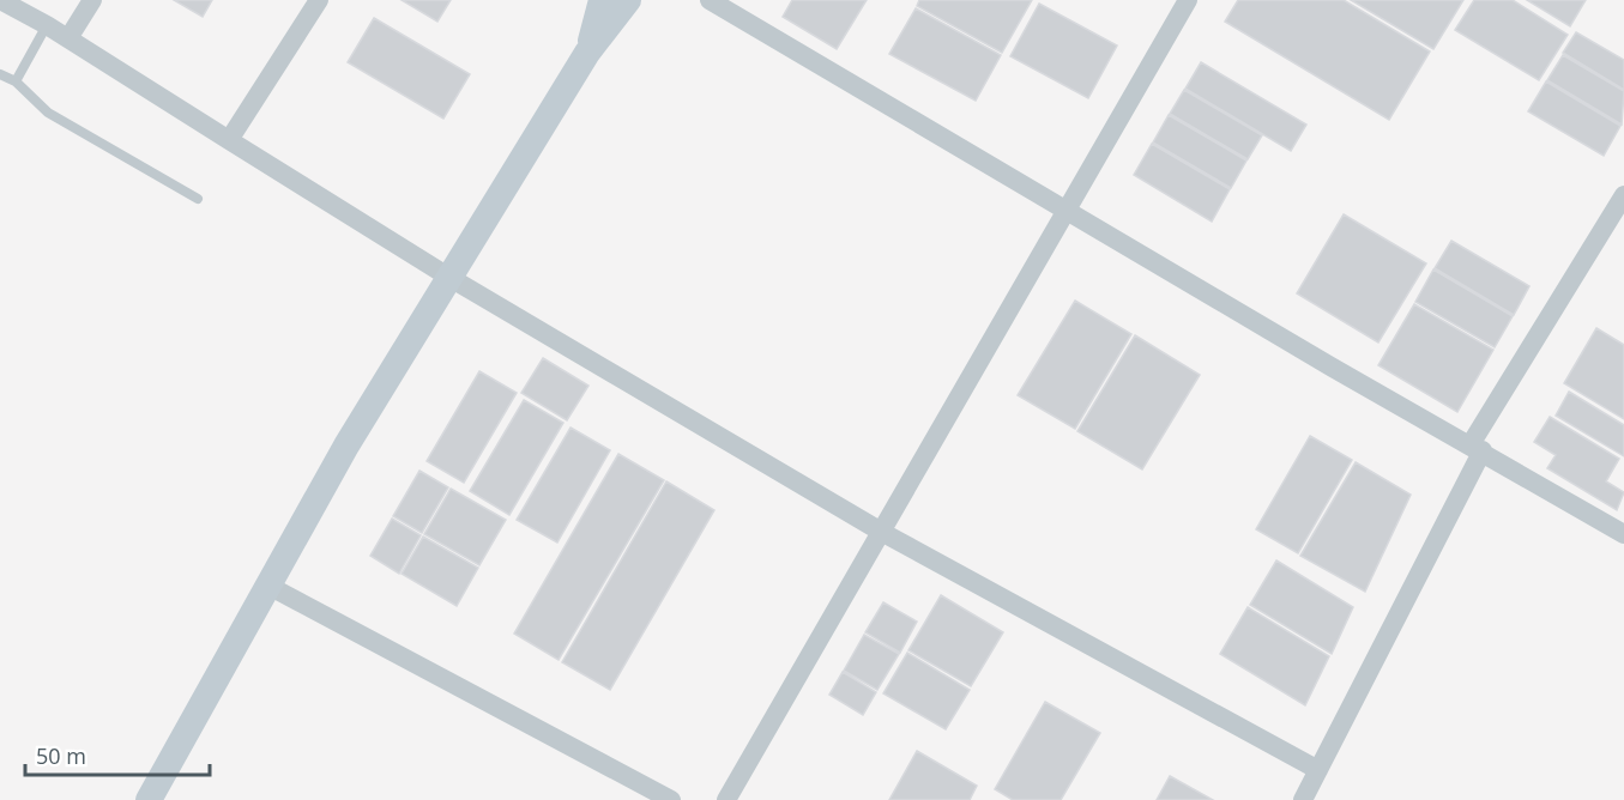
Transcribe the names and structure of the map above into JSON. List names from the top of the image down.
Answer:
{
  "scale_bar": "50 m"
}
